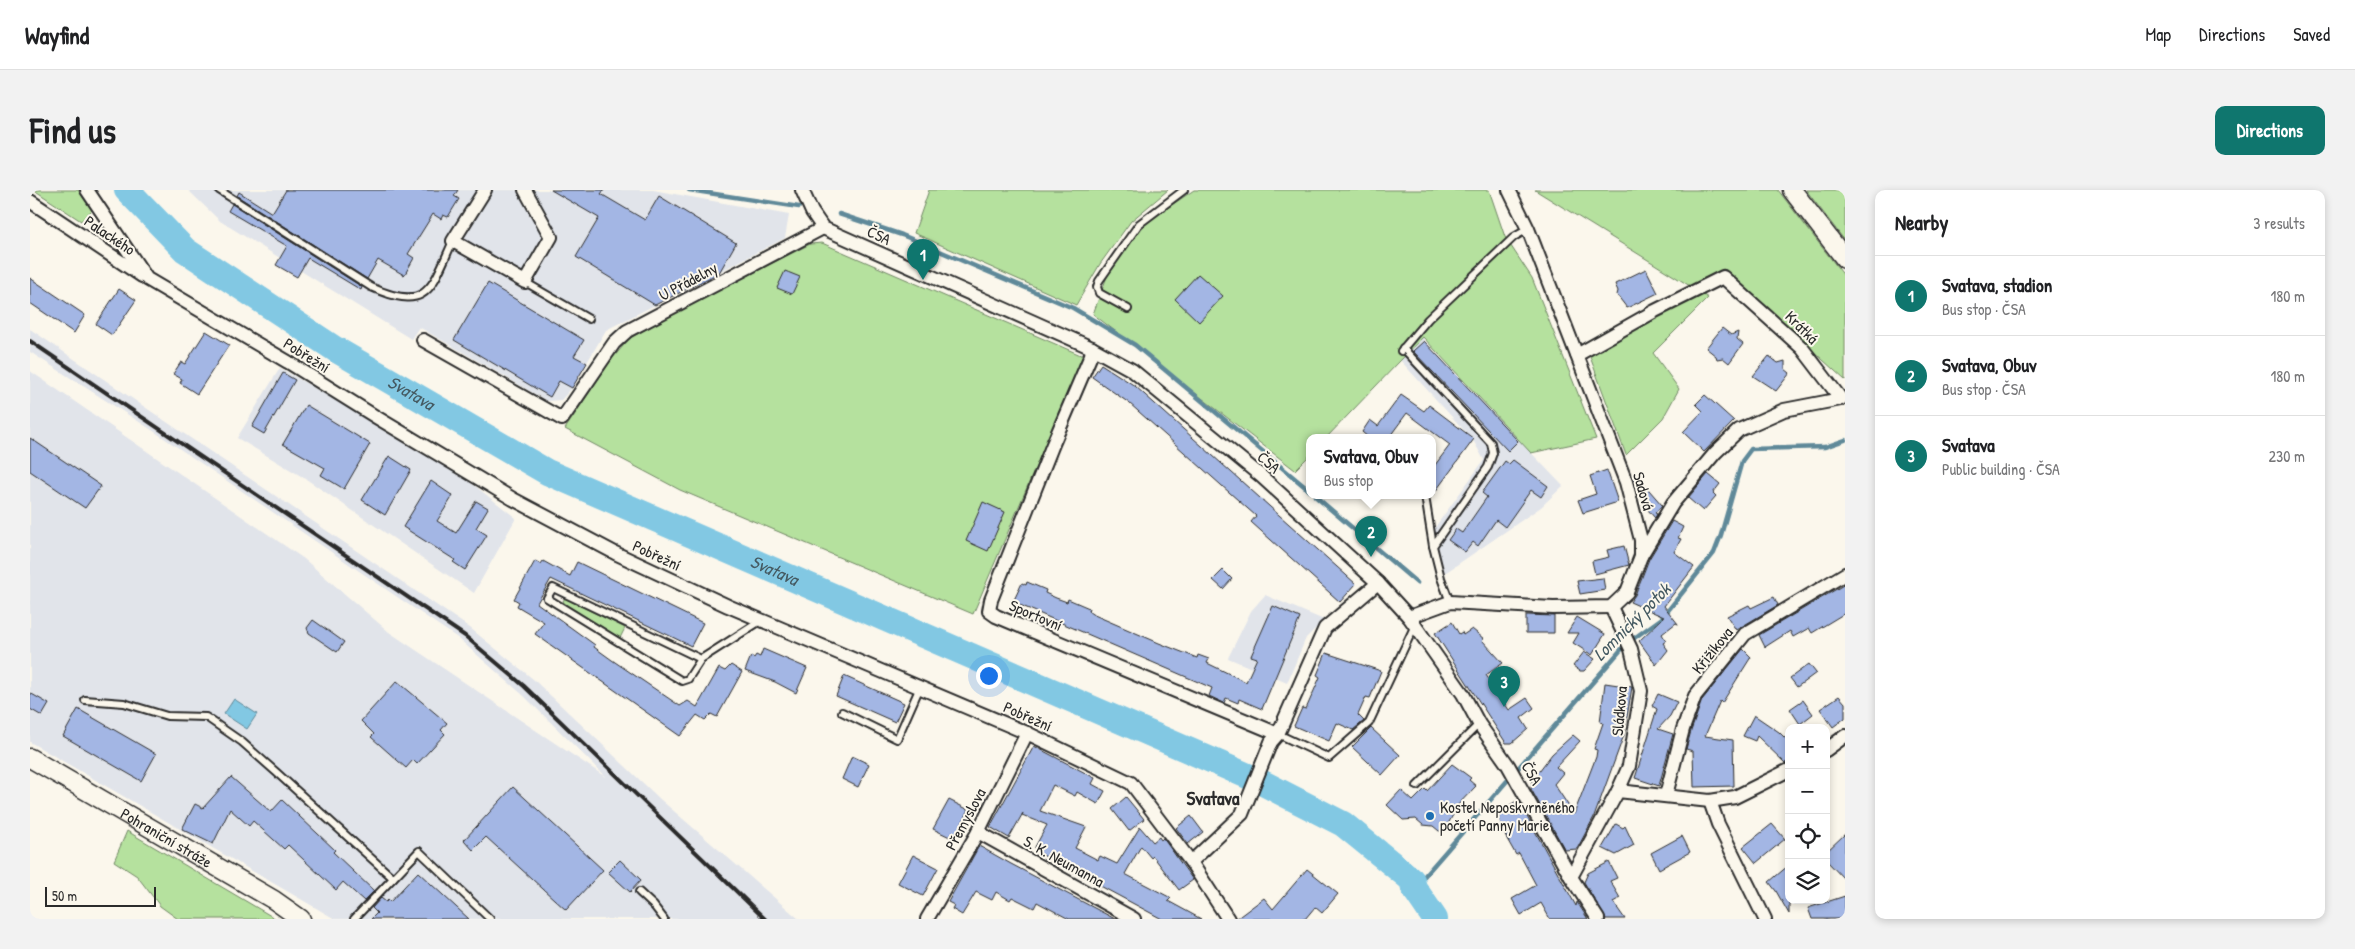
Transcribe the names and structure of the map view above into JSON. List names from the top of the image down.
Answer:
{
  "streets": {
    "street": [
      "Palackého",
      "ČSA",
      "U Přádelny",
      "Krátká",
      "Pobřežní",
      "Sadová",
      "Sportovní",
      "Křižíkova",
      "Sládkova",
      "Přemyslova",
      "Pohraniční stráže",
      "S. K. Neumanna"
    ]
  },
  "crossings": [
    ["Palackého", "Pobřežní"],
    ["ČSA", "U Přádelny"],
    ["ČSA", "Sportovní"],
    ["ČSA", "Sládkova"],
    ["Krátká", "Sadová"],
    ["Pobřežní", "Přemyslova"],
    ["Sadová", "Sládkova"],
    ["Přemyslova", "S. K. Neumanna"]
  ],
  "districts": ["Svatava"],
  "water": ["Svatava", "Lomnický potok"],
  "places": ["Kostel Neposkvrněného početí Panny Marie"],
  "scale_bar": "50 m",
  "page": {
    "header": "Wayfind",
    "nav": ["Map", "Directions", "Saved"],
    "buttons": "Directions",
    "title": "Find us",
    "heading": ["Nearby", "3 results"],
    "pins": ["1", "2", "3"],
    "list": [
      {
        "mark": "1",
        "name": "Svatava, stadion",
        "note": "Bus stop · ČSA",
        "value": "180 m"
      },
      {
        "mark": "2",
        "name": "Svatava, Obuv",
        "note": "Bus stop · ČSA",
        "value": "180 m"
      },
      {
        "mark": "3",
        "name": "Svatava",
        "note": "Public building · ČSA",
        "value": "230 m"
      }
    ],
    "popup": ["Svatava, Obuv", "Bus stop"],
    "map_buttons": ["+", "−"],
    "scale": "50 m"
  }
}
